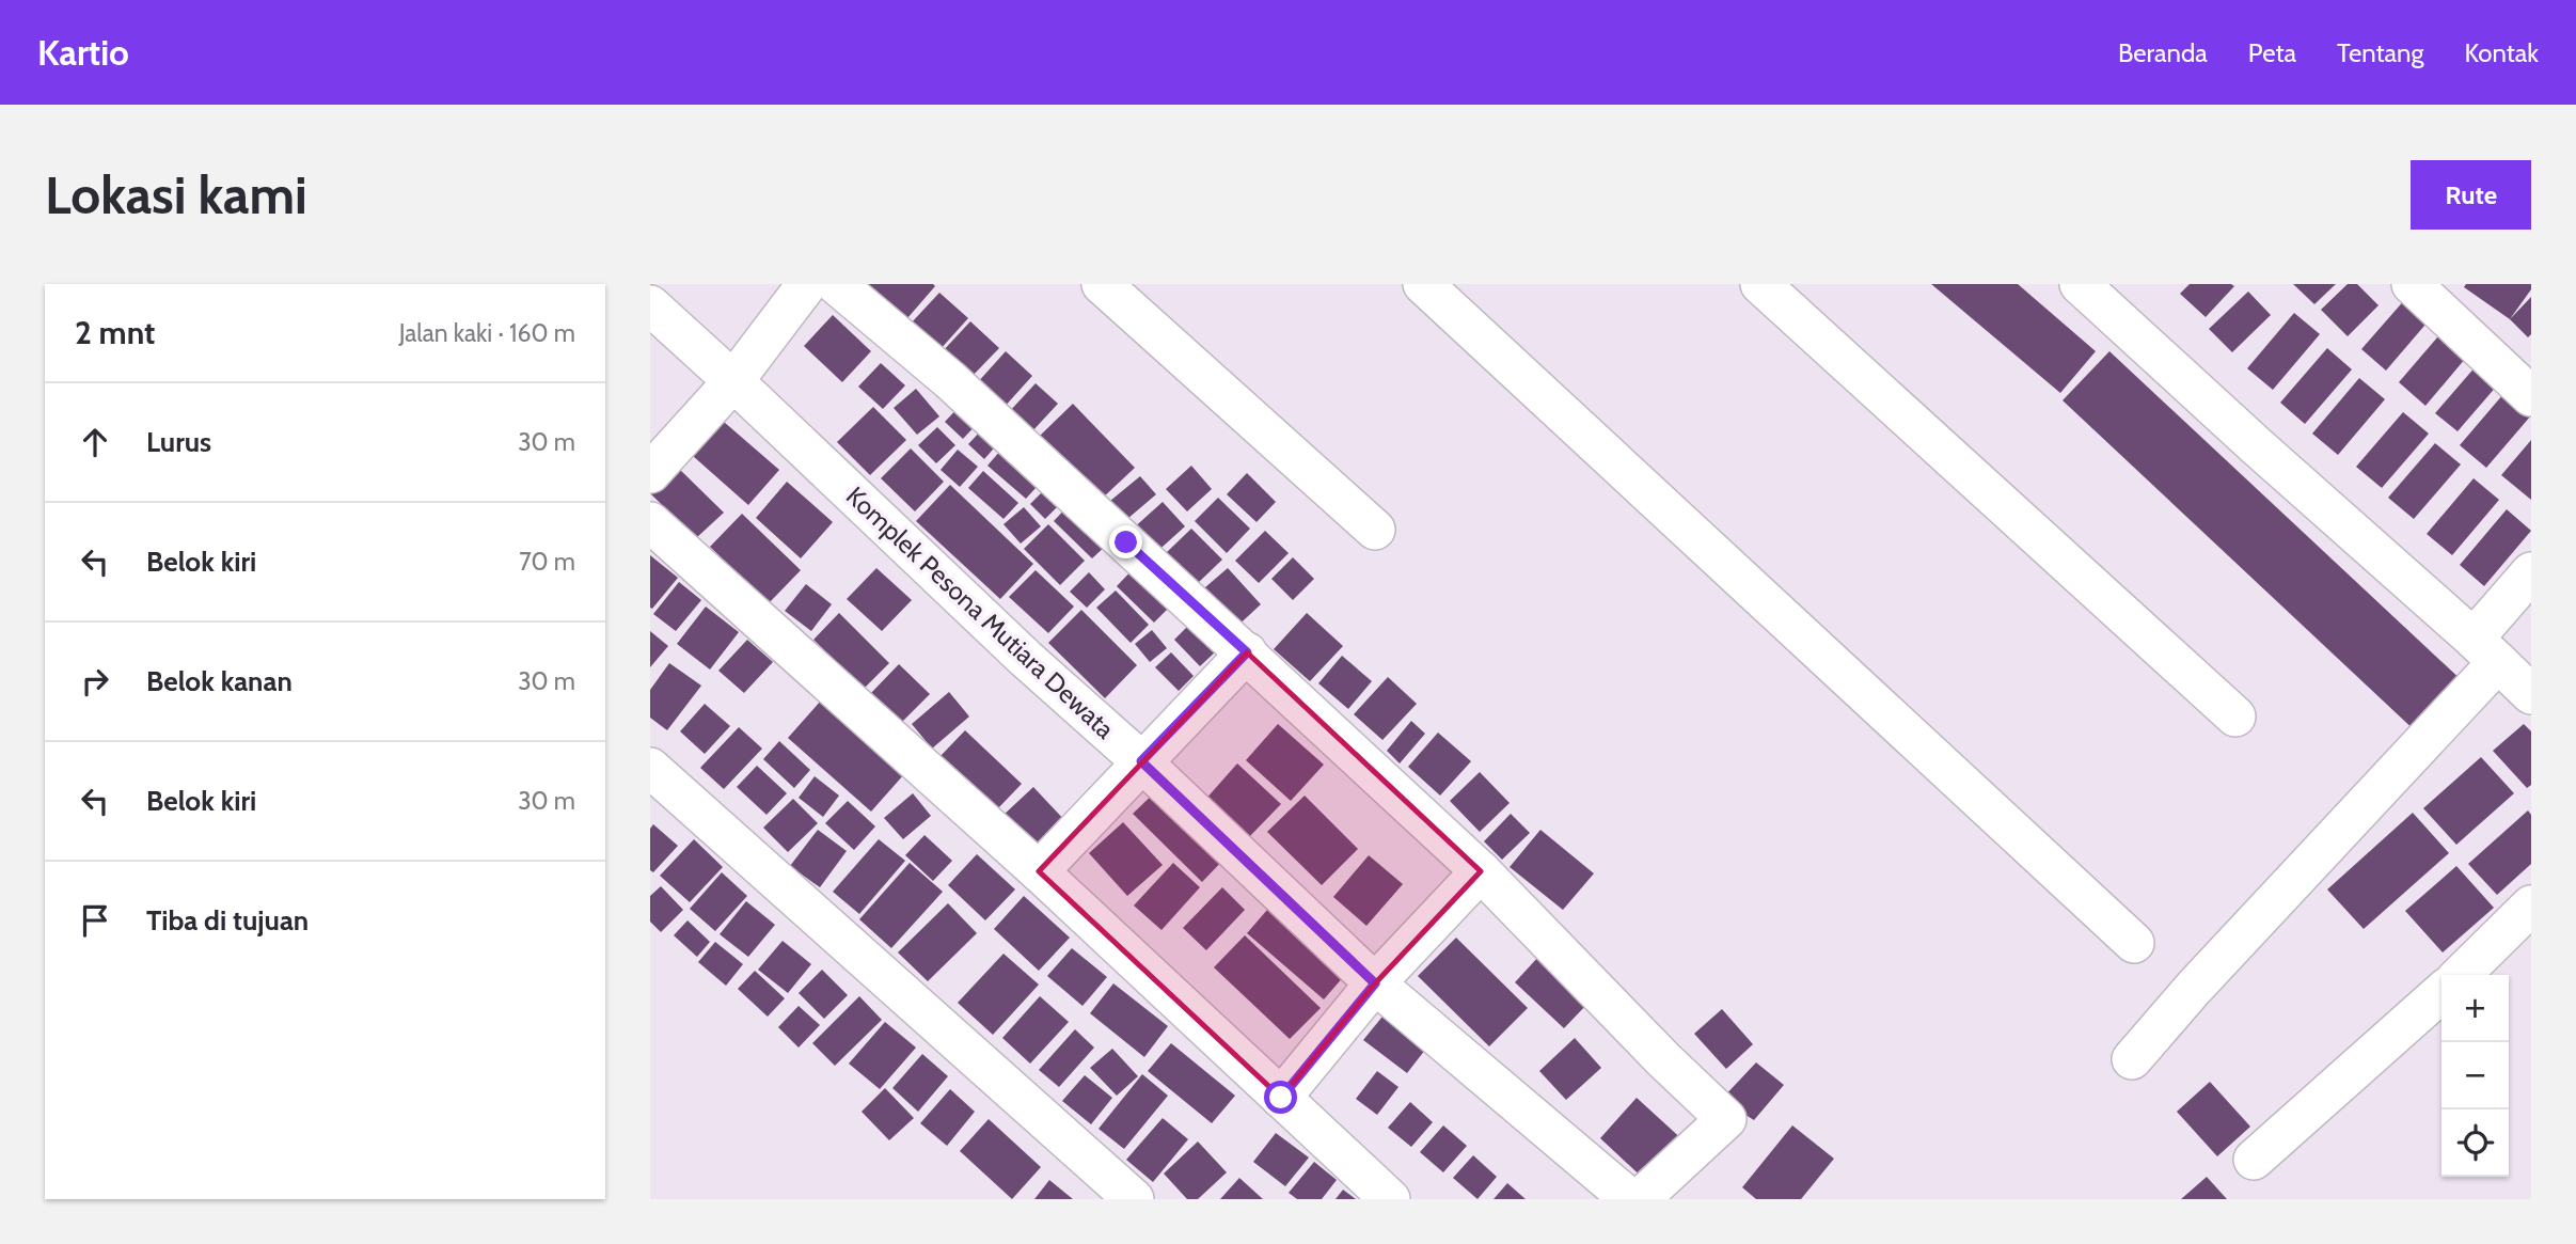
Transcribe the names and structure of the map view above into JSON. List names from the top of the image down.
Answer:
{
  "streets": {
    "street": ["Komplek Pesona Mutiara Dewata"]
  },
  "page": {
    "header": "Kartio",
    "nav": [
      "Beranda",
      "Peta",
      "Tentang",
      "Kontak"
    ],
    "buttons": "Rute",
    "title": "Lokasi kami",
    "heading": ["2 mnt", "Jalan kaki · 160 m"],
    "list": [
      ["Lurus", "30 m"],
      ["Belok kiri", "70 m"],
      ["Belok kanan", "30 m"],
      ["Belok kiri", "30 m"],
      "Tiba di tujuan"
    ],
    "map_buttons": ["+", "−"]
  }
}
